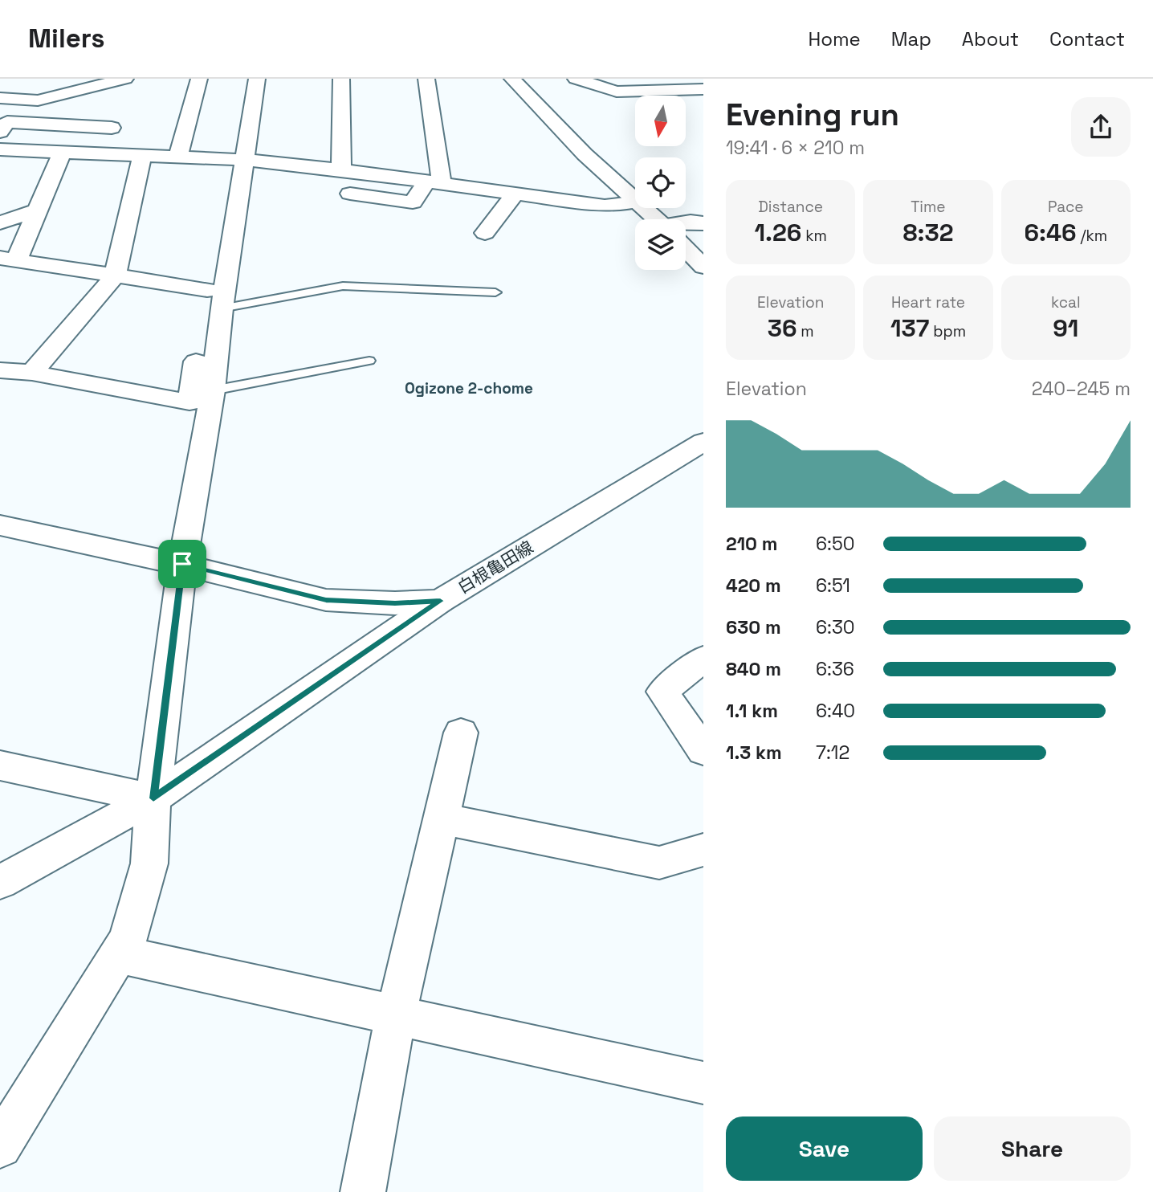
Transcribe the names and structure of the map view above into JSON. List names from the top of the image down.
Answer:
{
  "streets": {
    "street": ["白根亀田線"]
  },
  "districts": ["Ogizone 2-chome"],
  "north": "bottom",
  "page": {
    "header": "Milers",
    "nav": [
      "Home",
      "Map",
      "About",
      "Contact"
    ],
    "heading": ["Evening run", "19:41 · 6 × 210 m"],
    "stats": [
      ["Distance", "1.26 km"],
      ["Time", "8:32"],
      ["Pace", "6:46 /km"],
      ["Elevation", "36 m"],
      ["Heart rate", "137 bpm"],
      ["kcal", "91"]
    ],
    "chart": ["Elevation", "240–245 m"],
    "list": [
      {
        "name": "210 m",
        "note": "6:50"
      },
      {
        "name": "420 m",
        "note": "6:51"
      },
      {
        "name": "630 m",
        "note": "6:30"
      },
      {
        "name": "840 m",
        "note": "6:36"
      },
      {
        "name": "1.1 km",
        "note": "6:40"
      },
      {
        "name": "1.3 km",
        "note": "7:12"
      }
    ],
    "buttons": ["Save", "Share"]
  }
}
